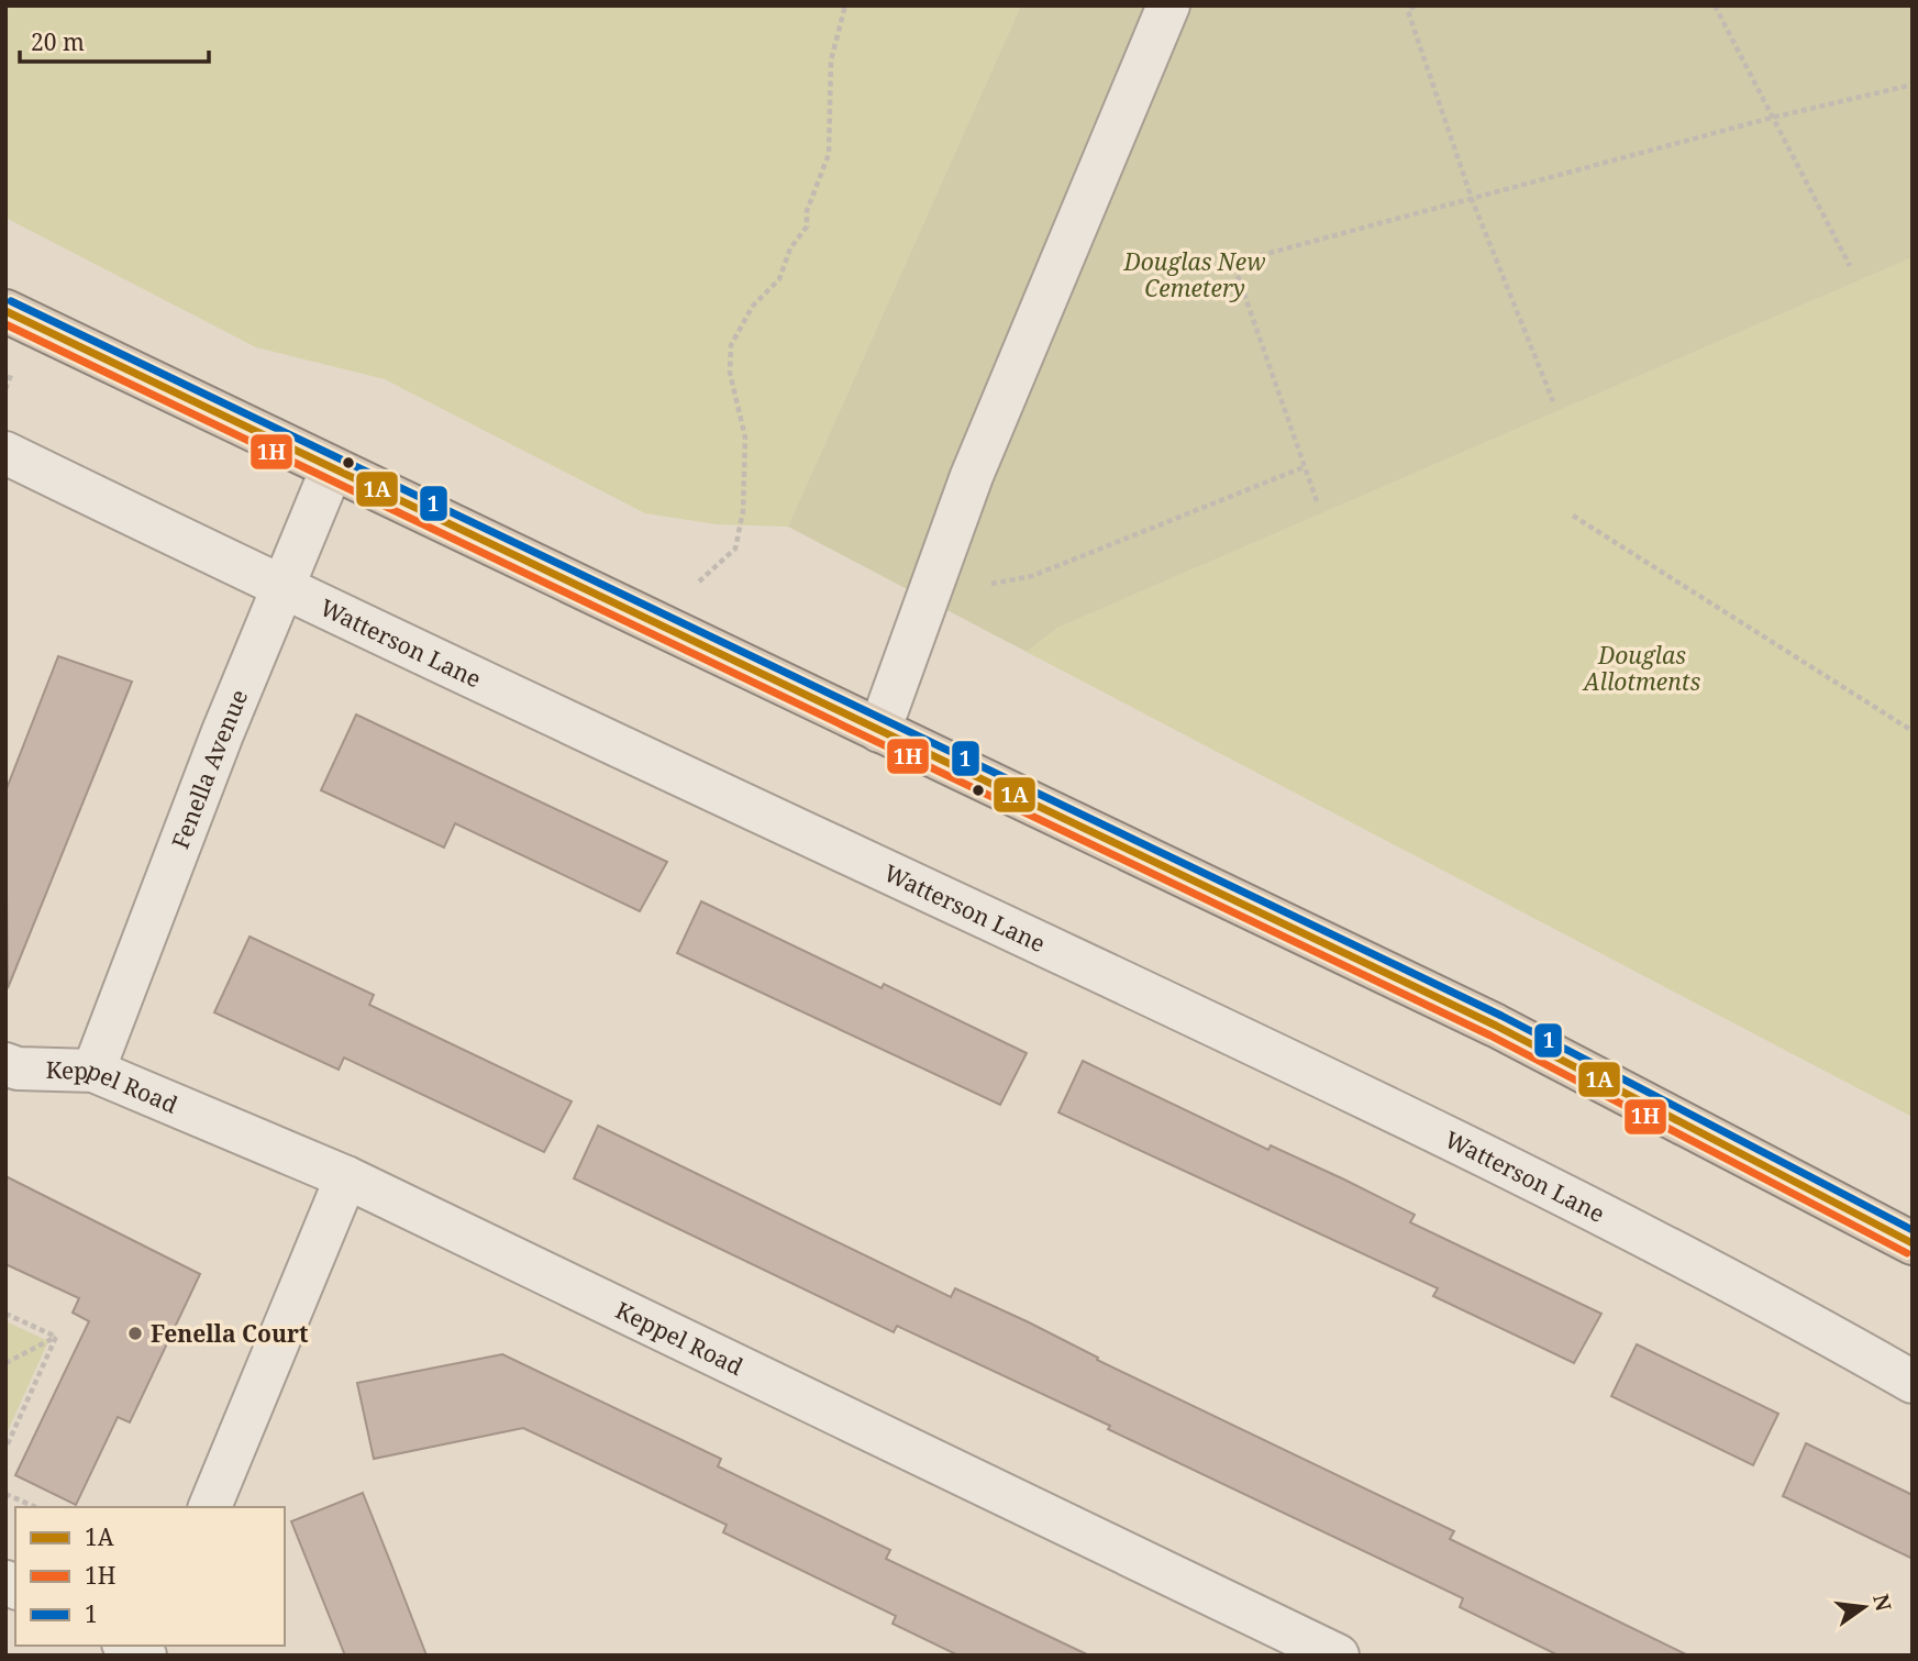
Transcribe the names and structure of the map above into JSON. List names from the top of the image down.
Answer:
{
  "streets": {
    "street": ["Watterson Lane", "Fenella Avenue", "Keppel Road"]
  },
  "crossings": [
    ["Watterson Lane", "Fenella Avenue"],
    ["Fenella Avenue", "Keppel Road"]
  ],
  "parks": ["Douglas New Cemetery", "Douglas Allotments"],
  "places": ["Fenella Court"],
  "lines": ["transit line 1", "transit line 1A", "transit line 1H"],
  "legend": ["1A", "1H", "1"],
  "scale_bar": "20 m",
  "north": "right"
}
